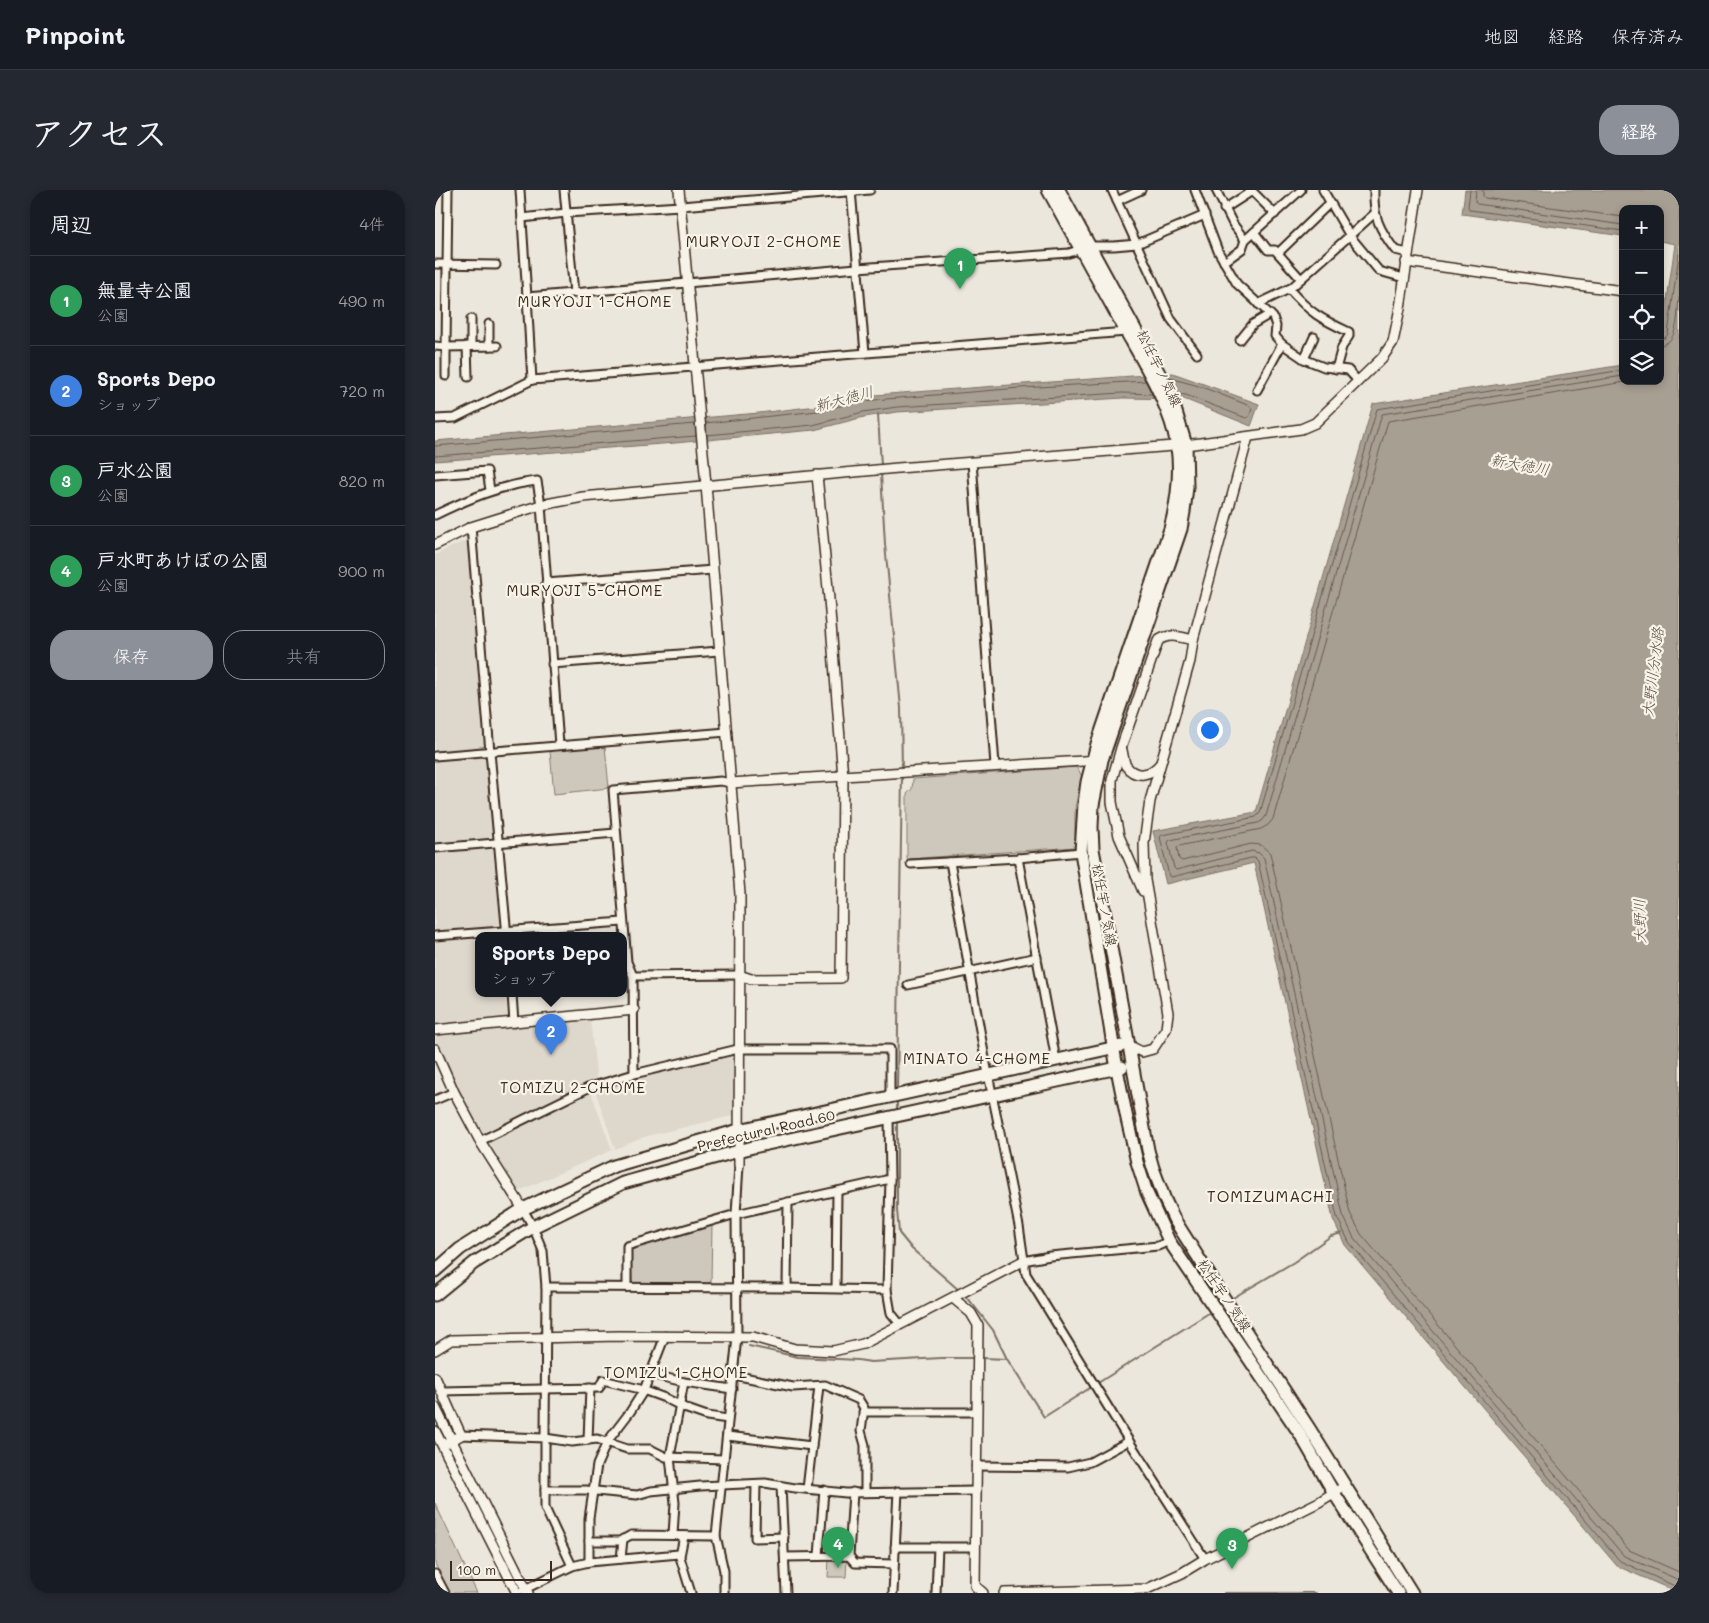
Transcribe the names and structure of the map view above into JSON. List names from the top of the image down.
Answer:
{
  "streets": {
    "main road": ["松任宇ノ気線", "Prefectural Road 60"]
  },
  "crossings": [
    ["松任宇ノ気線", "Prefectural Road 60"]
  ],
  "districts": [
    "MURYOJI 2-CHOME",
    "MURYOJI 1-CHOME",
    "MURYOJI 5-CHOME",
    "MINATO 4-CHOME",
    "TOMIZU 2-CHOME",
    "TOMIZUMACHI",
    "TOMIZU 1-CHOME"
  ],
  "water": ["新大徳川", "大野川分水路", "大野川"],
  "scale_bar": "100 m",
  "page": {
    "header": "Pinpoint",
    "nav": ["地図", "経路", "保存済み"],
    "title": "アクセス",
    "buttons": [
      "経路",
      ["保存", "共有"]
    ],
    "heading": ["周辺", "4件"],
    "map_buttons": ["+", "−"],
    "pins": [
      "1",
      "2",
      "4",
      "3"
    ],
    "list": [
      {
        "mark": "1",
        "name": "無量寺公園",
        "note": "公園",
        "value": "490 m"
      },
      {
        "mark": "2",
        "name": "Sports Depo",
        "note": "ショップ",
        "value": "720 m"
      },
      {
        "mark": "3",
        "name": "戸水公園",
        "note": "公園",
        "value": "820 m"
      },
      {
        "mark": "4",
        "name": "戸水町あけぼの公園",
        "note": "公園",
        "value": "900 m"
      }
    ],
    "popup": ["Sports Depo", "ショップ"],
    "scale": "100 m"
  }
}
